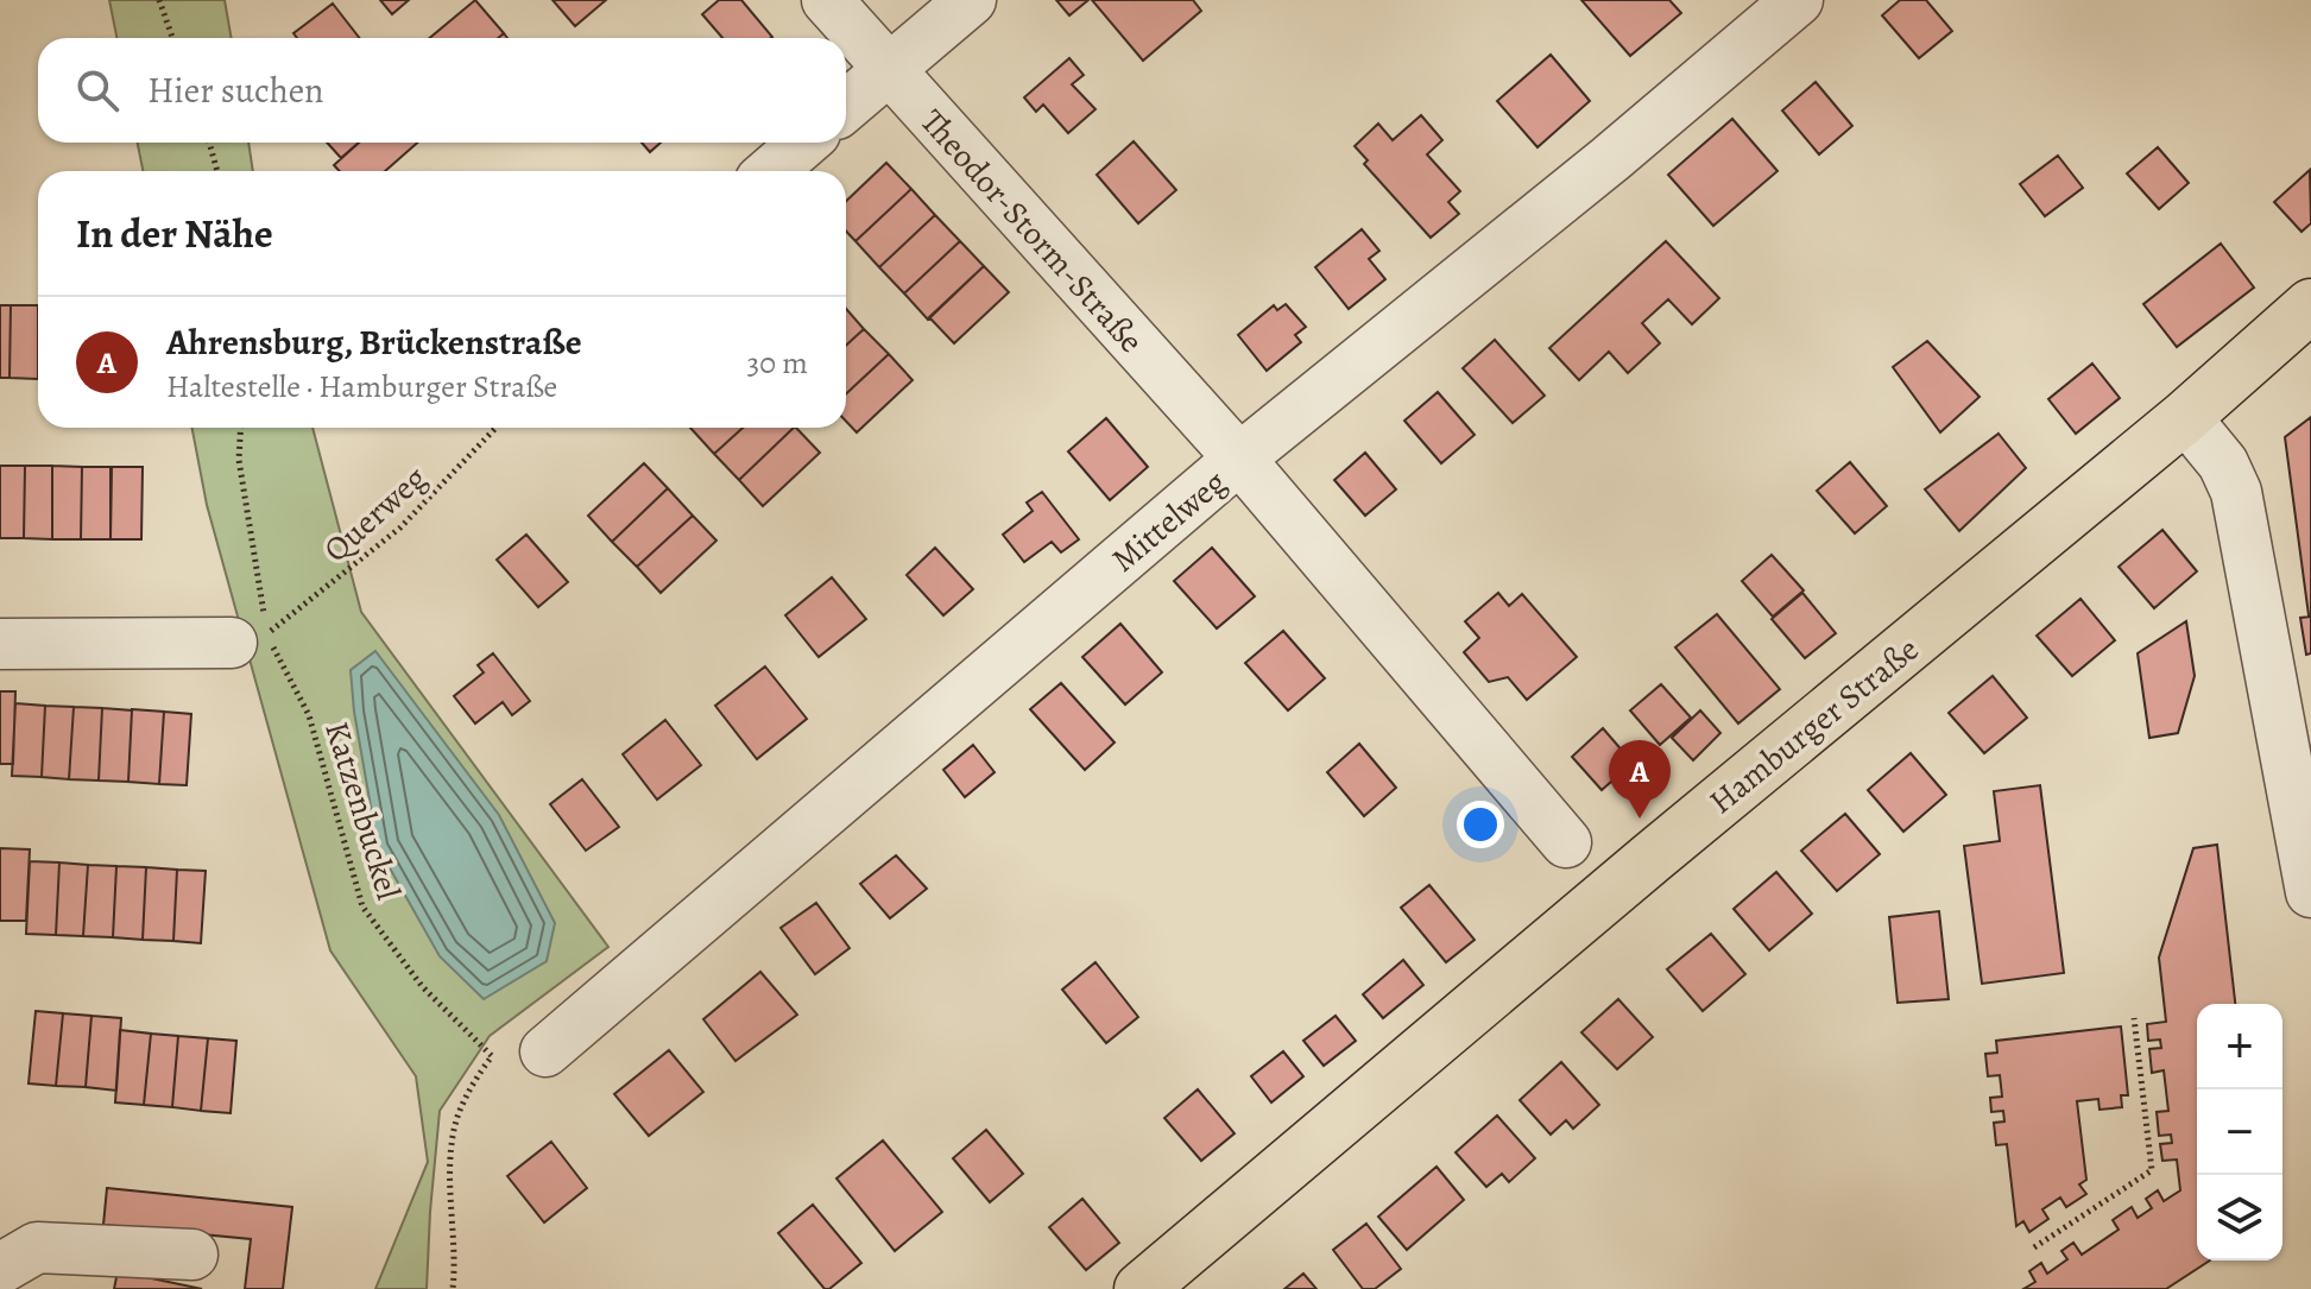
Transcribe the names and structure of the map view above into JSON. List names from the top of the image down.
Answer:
{
  "streets": {
    "main road": ["Hamburger Straße"],
    "street": ["Theodor-Storm-Straße", "Mittelweg"],
    "path": ["Querweg", "Katzenbuckel"]
  },
  "crossings": [
    ["Theodor-Storm-Straße", "Mittelweg"],
    ["Querweg", "Katzenbuckel"]
  ],
  "page": {
    "search": "Hier suchen",
    "heading": "In der Nähe",
    "list": [
      {
        "mark": "A",
        "name": "Ahrensburg, Brückenstraße",
        "note": "Haltestelle · Hamburger Straße",
        "value": "30 m"
      }
    ],
    "pins": "A",
    "map_buttons": ["+", "−"]
  }
}
